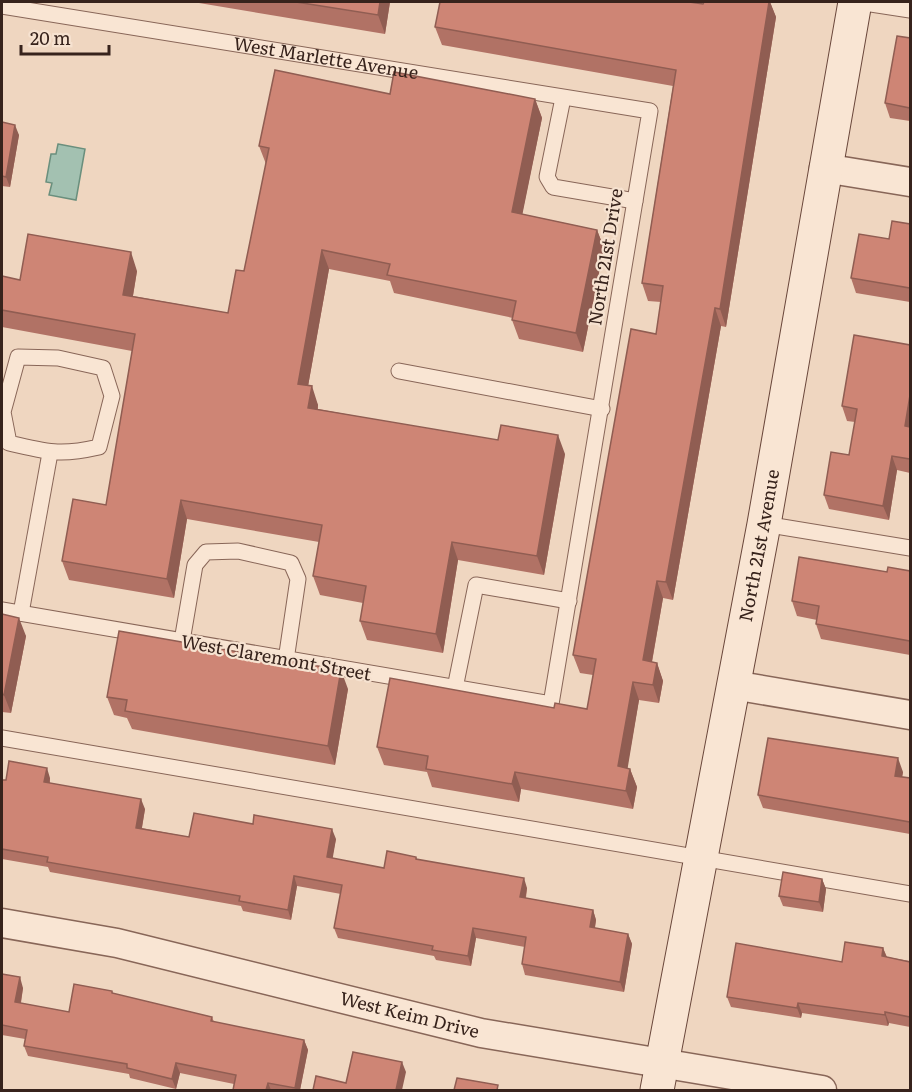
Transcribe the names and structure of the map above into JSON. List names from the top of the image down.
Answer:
{
  "streets": {
    "street": ["North 21st Avenue", "West Keim Drive"],
    "lane": ["West Marlette Avenue", "North 21st Drive", "West Claremont Street"]
  },
  "crossings": [
    ["West Marlette Avenue", "North 21st Drive"],
    ["North 21st Drive", "West Claremont Street"],
    ["North 21st Avenue", "West Keim Drive"]
  ],
  "scale_bar": "20 m"
}
